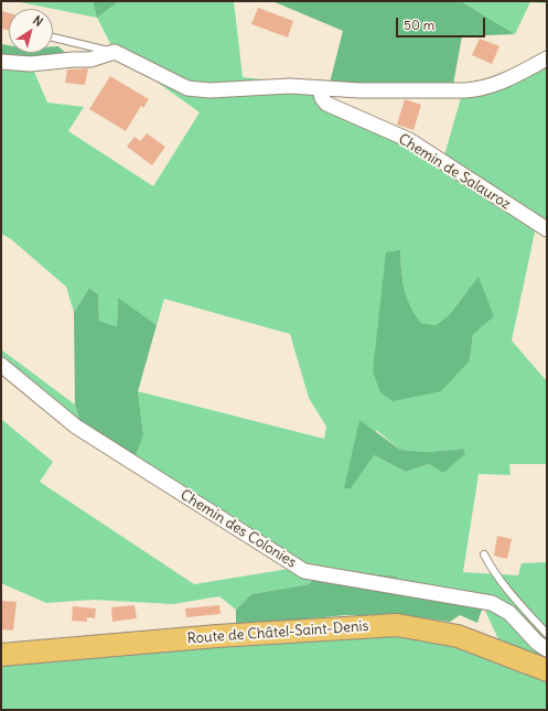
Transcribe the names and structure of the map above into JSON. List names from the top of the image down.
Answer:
{
  "streets": {
    "main road": ["Route de Châtel-Saint-Denis"],
    "street": ["Chemin de Salauroz", "Chemin des Colonies"]
  },
  "scale_bar": "50 m",
  "north": "top right"
}
